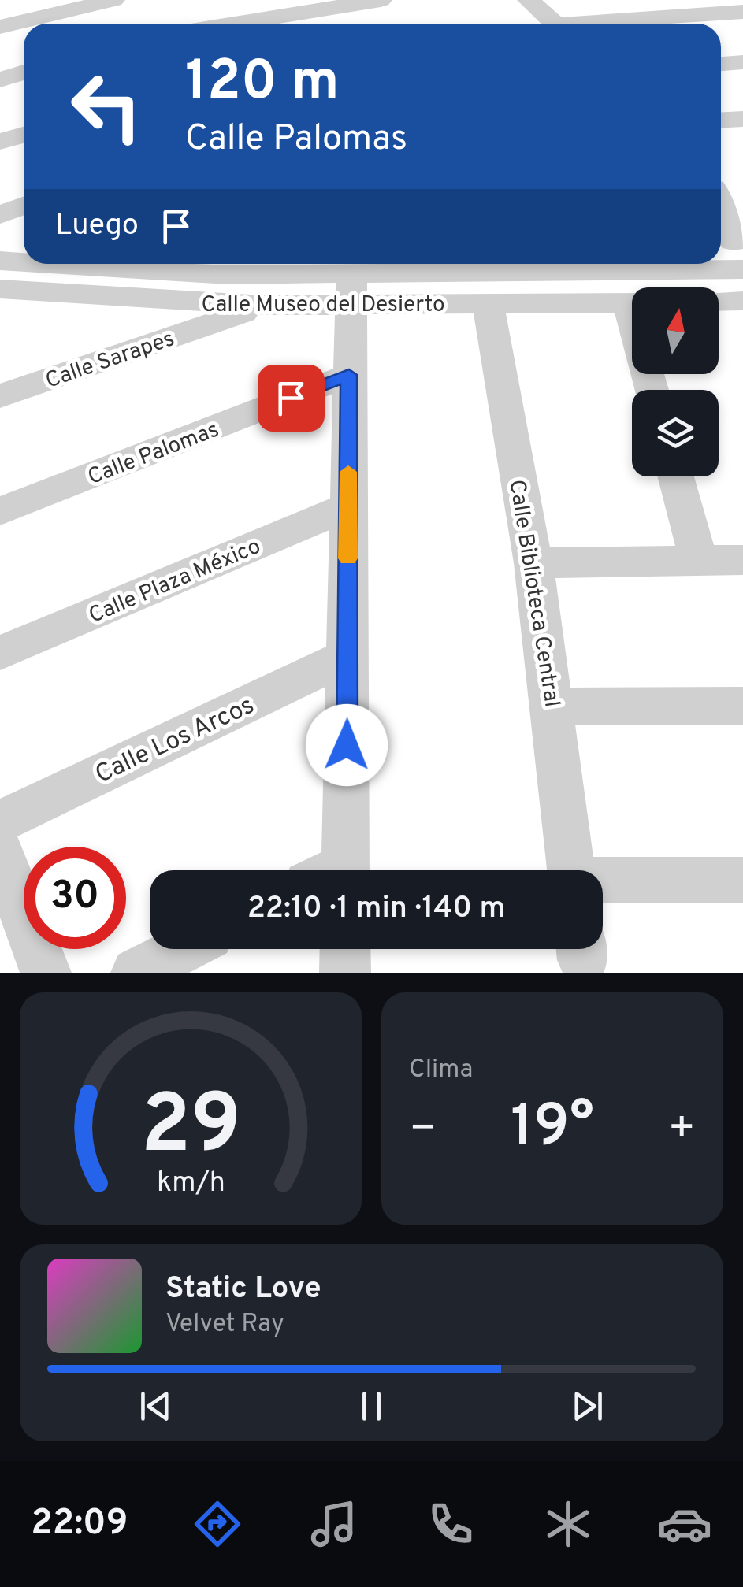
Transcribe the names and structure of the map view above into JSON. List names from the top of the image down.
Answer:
{
  "streets": {
    "street": [
      "Calle Museo del Desierto",
      "Calle Sarapes",
      "Calle Palomas",
      "Calle Plaza México",
      "Calle Biblioteca Central",
      "Calle Los Arcos"
    ]
  },
  "crossings": [
    ["Calle Museo del Desierto", "Calle Sarapes"],
    ["Calle Museo del Desierto", "Calle Biblioteca Central"]
  ],
  "north": "top",
  "page": {
    "turn": ["120 m", "Calle Palomas"],
    "then": "Luego",
    "limit": "30",
    "trip": "22:10 · 1 min · 140 m",
    "tile": "Clima",
    "heat": ["−", "19°", "+"],
    "song": ["Static Love", "Velvet Ray"],
    "tabs": "22:09",
    "gauge": ["29", "km/h"]
  }
}
